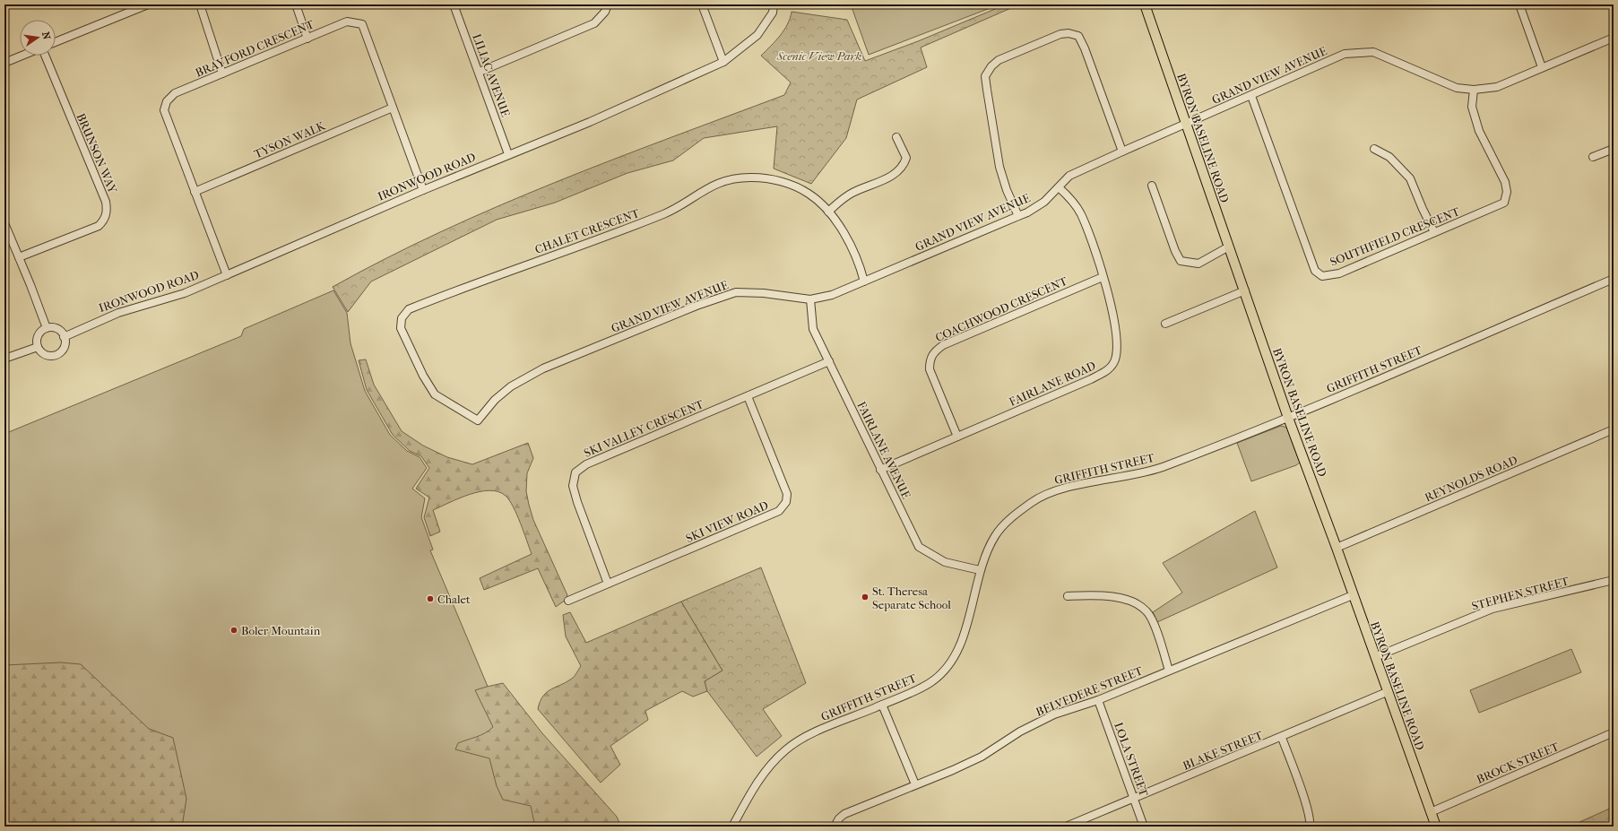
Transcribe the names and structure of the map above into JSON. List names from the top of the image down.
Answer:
{
  "streets": {
    "main road": ["BYRON BASELINE ROAD"],
    "street": [
      "BRAYFORD CRESCENT",
      "LILIAC AVENUE",
      "GRAND VIEW AVENUE",
      "TYSON WALK",
      "BRUNSON WAY",
      "IRONWOOD ROAD",
      "CHALET CRESCENT",
      "SOUTHFIELD CRESCENT",
      "COACHWOOD CRESCENT",
      "GRIFFITH STREET",
      "FAIRLANE ROAD",
      "SKI VALLEY CRESCENT",
      "FAIRLANE AVENUE",
      "REYNOLDS ROAD",
      "SKI VIEW ROAD",
      "STEPHEN STREET",
      "BELVEDERE STREET",
      "BLAKE STREET",
      "LOLA STREET",
      "BROCK STREET"
    ]
  },
  "crossings": [
    ["BRAYFORD CRESCENT", "TYSON WALK"],
    ["BRAYFORD CRESCENT", "IRONWOOD ROAD"],
    ["LILIAC AVENUE", "IRONWOOD ROAD"],
    ["GRAND VIEW AVENUE", "BYRON BASELINE ROAD"],
    ["GRAND VIEW AVENUE", "CHALET CRESCENT"],
    ["GRAND VIEW AVENUE", "SOUTHFIELD CRESCENT"],
    ["GRAND VIEW AVENUE", "FAIRLANE ROAD"],
    ["GRAND VIEW AVENUE", "FAIRLANE AVENUE"],
    ["BYRON BASELINE ROAD", "GRIFFITH STREET"],
    ["BYRON BASELINE ROAD", "REYNOLDS ROAD"],
    ["BYRON BASELINE ROAD", "STEPHEN STREET"],
    ["BYRON BASELINE ROAD", "BELVEDERE STREET"],
    ["BYRON BASELINE ROAD", "BLAKE STREET"],
    ["BYRON BASELINE ROAD", "BROCK STREET"],
    ["COACHWOOD CRESCENT", "FAIRLANE ROAD"],
    ["GRIFFITH STREET", "FAIRLANE AVENUE"],
    ["FAIRLANE ROAD", "FAIRLANE AVENUE"],
    ["SKI VALLEY CRESCENT", "FAIRLANE AVENUE"],
    ["SKI VALLEY CRESCENT", "SKI VIEW ROAD"],
    ["BELVEDERE STREET", "LOLA STREET"],
    ["BLAKE STREET", "LOLA STREET"]
  ],
  "parks": ["Scenic View Park"],
  "places": ["St. Theresa Separate School", "Chalet", "Boler Mountain"],
  "north": "right"
}
